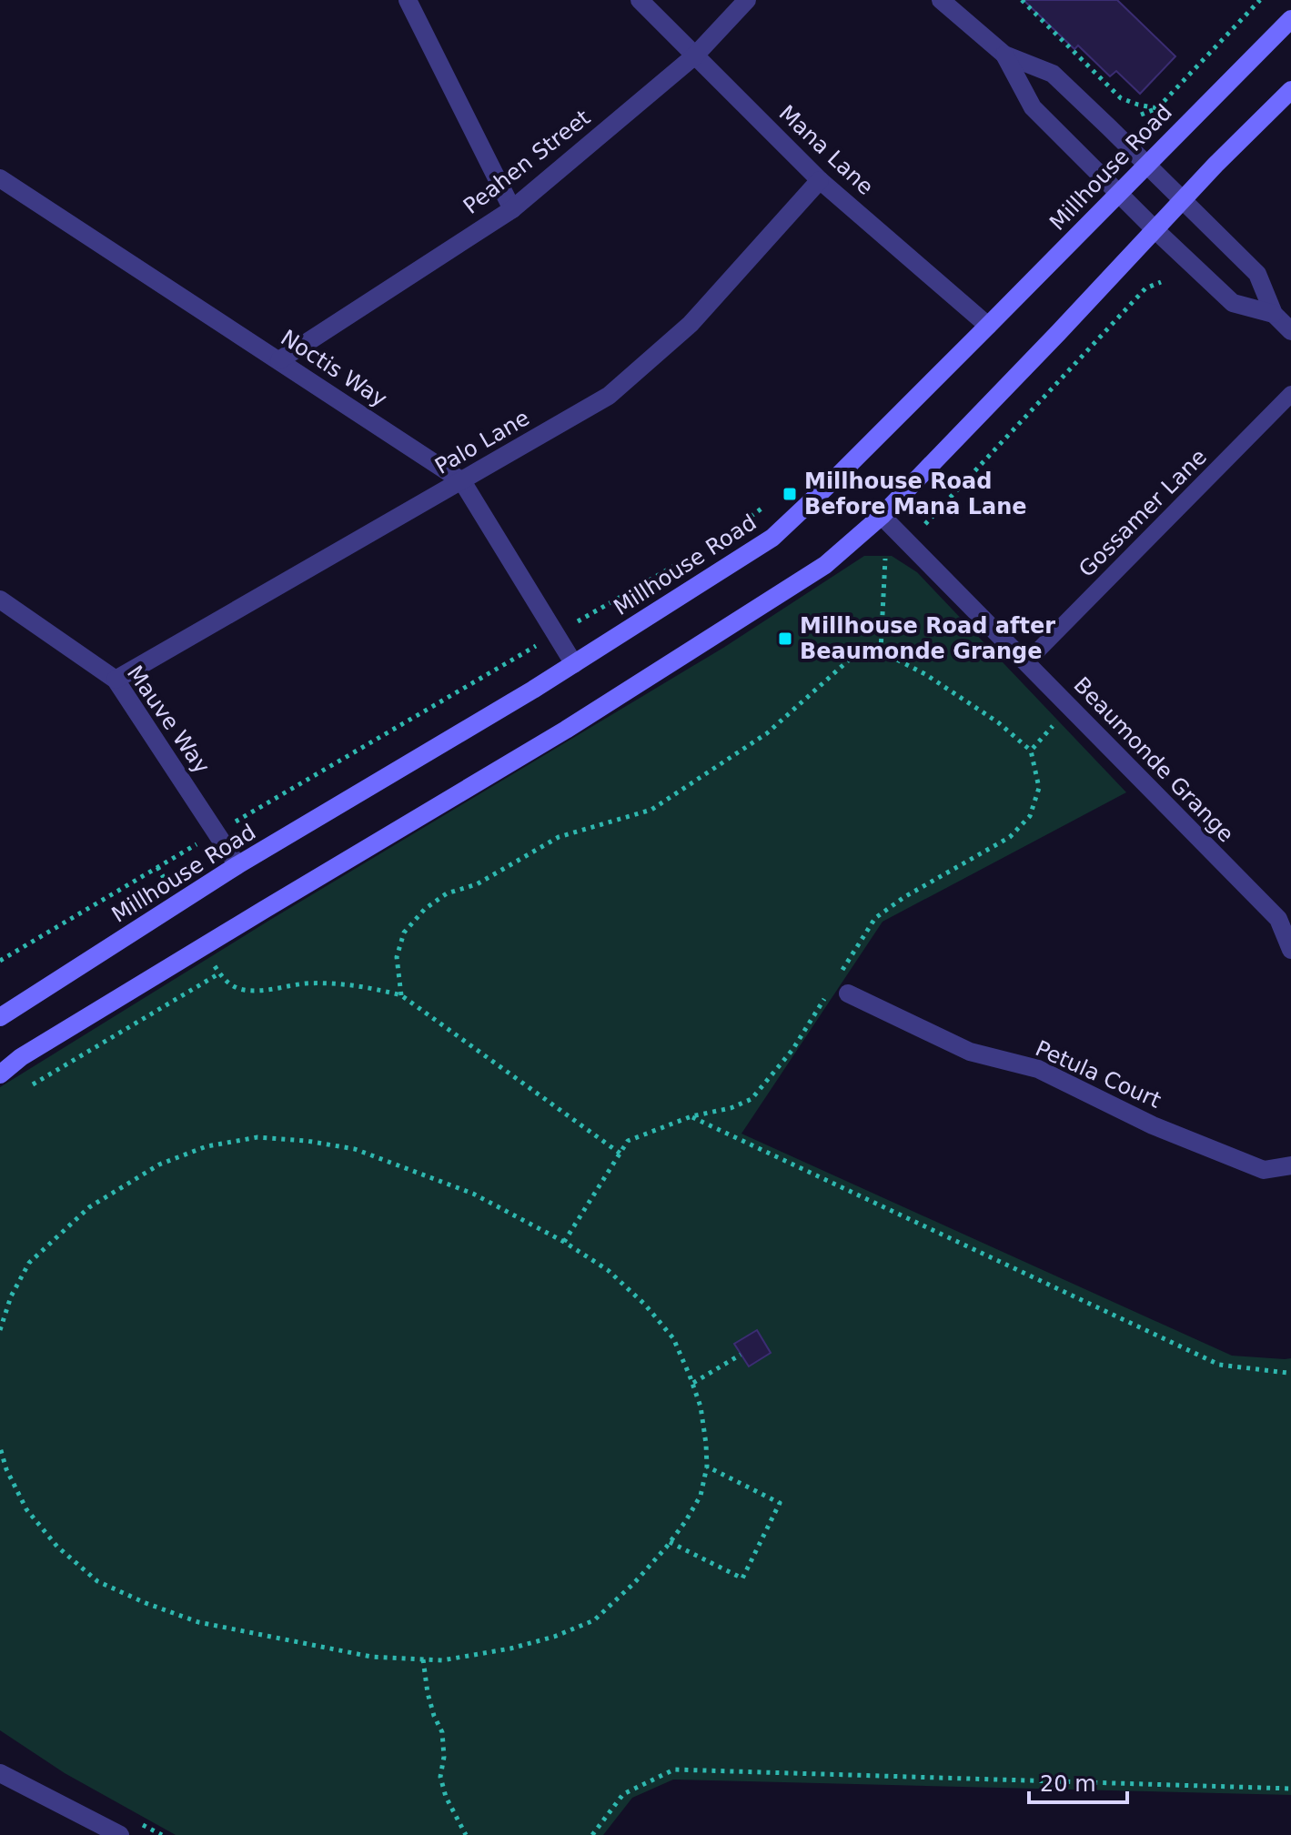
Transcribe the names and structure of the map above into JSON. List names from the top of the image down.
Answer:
{
  "streets": {
    "main road": ["Millhouse Road"],
    "street": [
      "Mana Lane",
      "Peahen Street",
      "Noctis Way",
      "Palo Lane",
      "Mauve Way",
      "Beaumonde Grange",
      "Petula Court"
    ],
    "lane": ["Gossamer Lane"]
  },
  "crossings": [
    ["Mana Lane", "Peahen Street"],
    ["Mana Lane", "Millhouse Road"],
    ["Mana Lane", "Palo Lane"],
    ["Peahen Street", "Noctis Way"],
    ["Millhouse Road", "Noctis Way"],
    ["Millhouse Road", "Mauve Way"],
    ["Noctis Way", "Palo Lane"],
    ["Palo Lane", "Mauve Way"],
    ["Gossamer Lane", "Beaumonde Grange"]
  ],
  "places": {
    "transit": ["Millhouse Road Before Mana Lane", "Millhouse Road after Beaumonde Grange"]
  },
  "scale_bar": "20 m"
}
